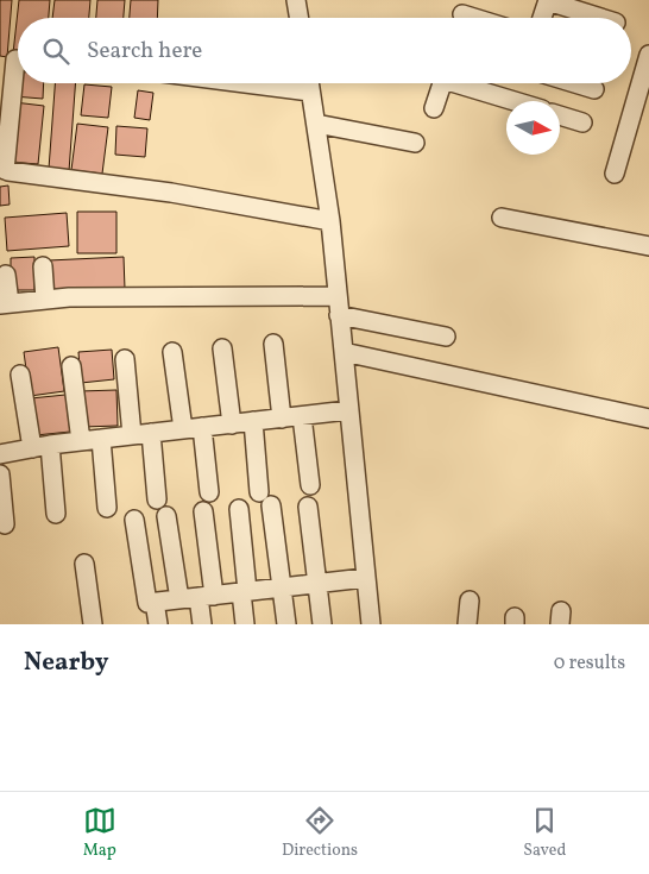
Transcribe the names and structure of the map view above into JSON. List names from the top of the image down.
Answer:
{
  "north": "right",
  "page": {
    "search": "Search here",
    "heading": ["Nearby", "0 results"],
    "nav": ["Map", "Directions", "Saved"]
  }
}
